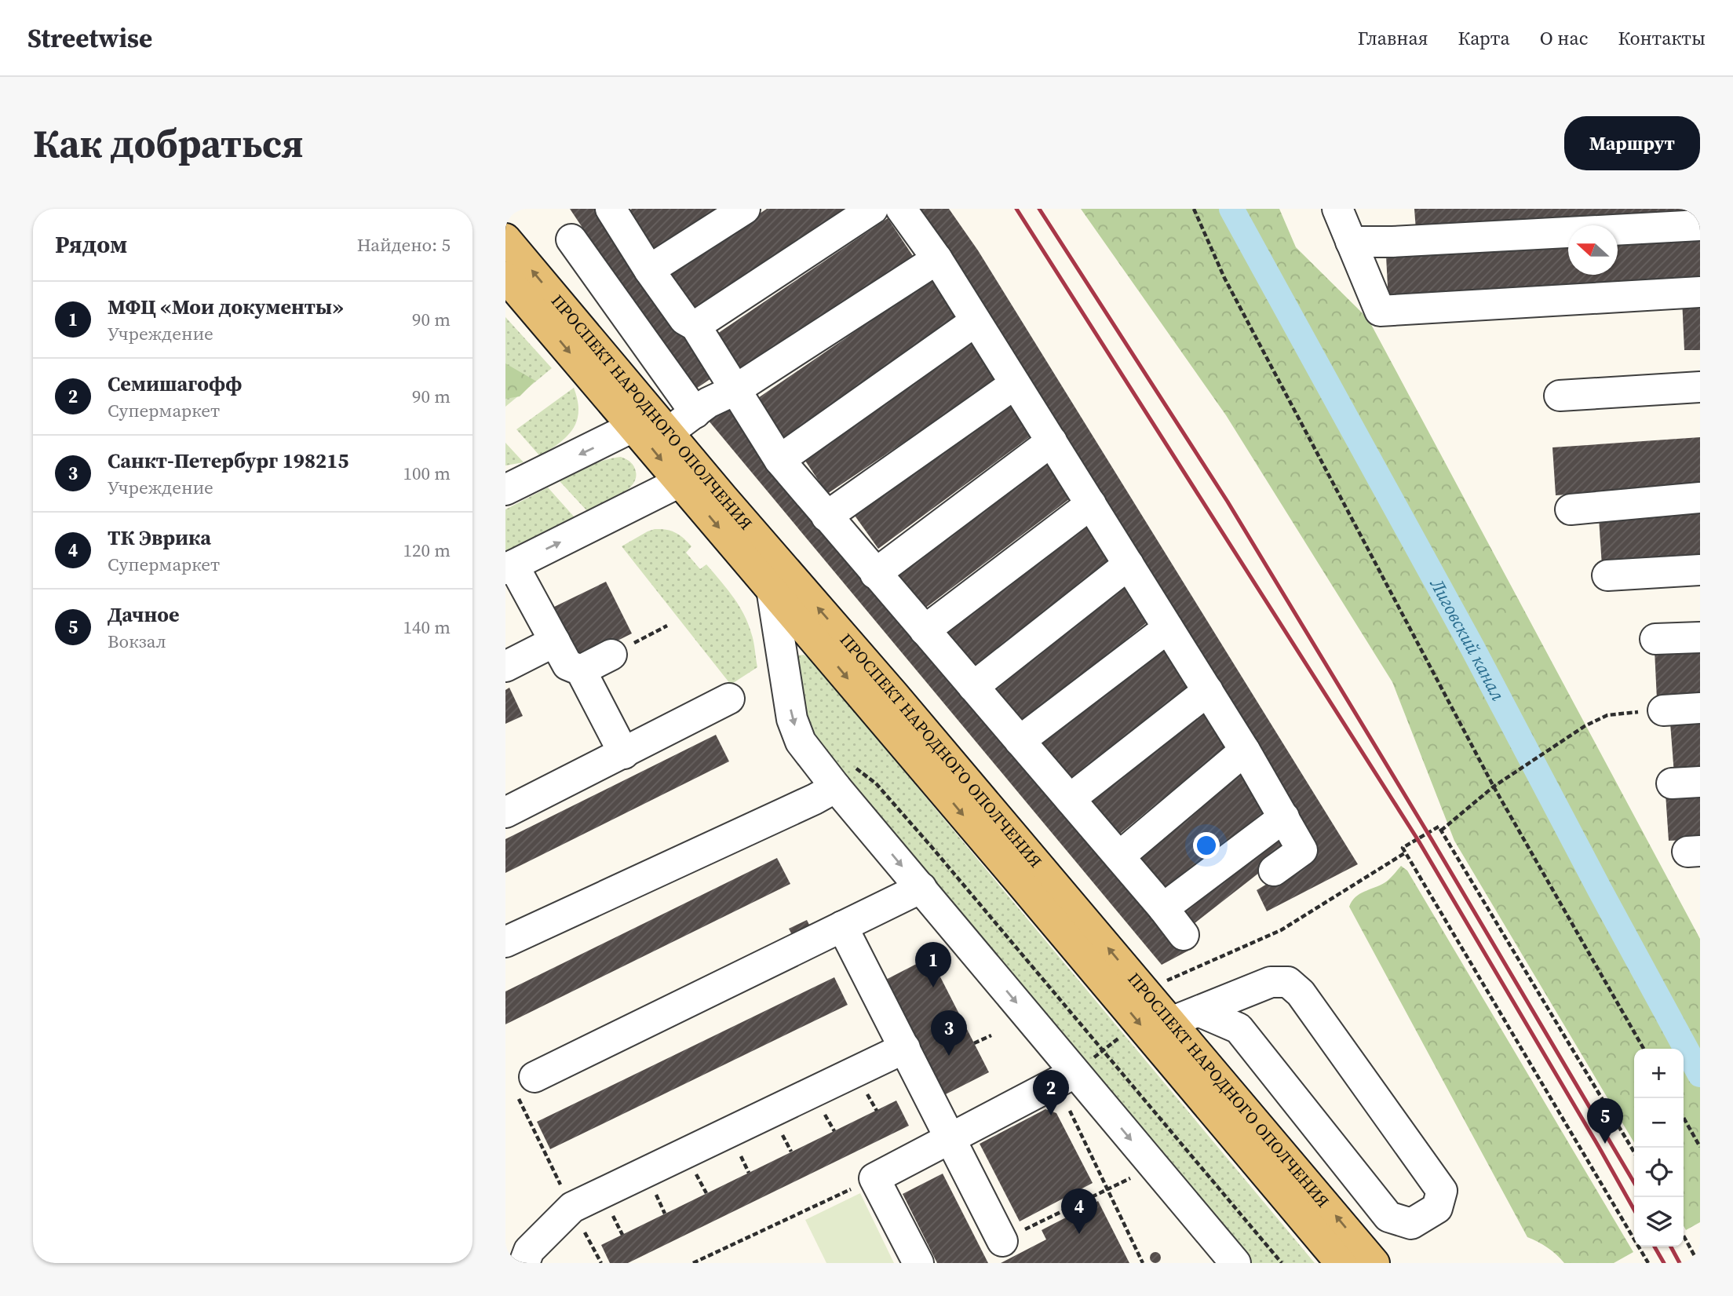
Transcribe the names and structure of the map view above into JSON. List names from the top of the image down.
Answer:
{
  "streets": {
    "main road": ["ПРОСПЕКТ НАРОДНОГО ОПОЛЧЕНИЯ"]
  },
  "water": ["Лиговский канал"],
  "north": "left",
  "page": {
    "header": "Streetwise",
    "nav": [
      "Главная",
      "Карта",
      "О нас",
      "Контакты"
    ],
    "buttons": "Маршрут",
    "title": "Как добраться",
    "heading": ["Рядом", "Найдено: 5"],
    "list": [
      {
        "mark": "1",
        "name": "МФЦ «Мои документы»",
        "note": "Учреждение",
        "value": "90 m"
      },
      {
        "mark": "2",
        "name": "Семишагофф",
        "note": "Супермаркет",
        "value": "90 m"
      },
      {
        "mark": "3",
        "name": "Санкт-Петербург 198215",
        "note": "Учреждение",
        "value": "100 m"
      },
      {
        "mark": "4",
        "name": "ТК Эврика",
        "note": "Супермаркет",
        "value": "120 m"
      },
      {
        "mark": "5",
        "name": "Дачное",
        "note": "Вокзал",
        "value": "140 m"
      }
    ],
    "pins": [
      "1",
      "3",
      "2",
      "5",
      "4"
    ],
    "map_buttons": ["+", "−"]
  }
}
